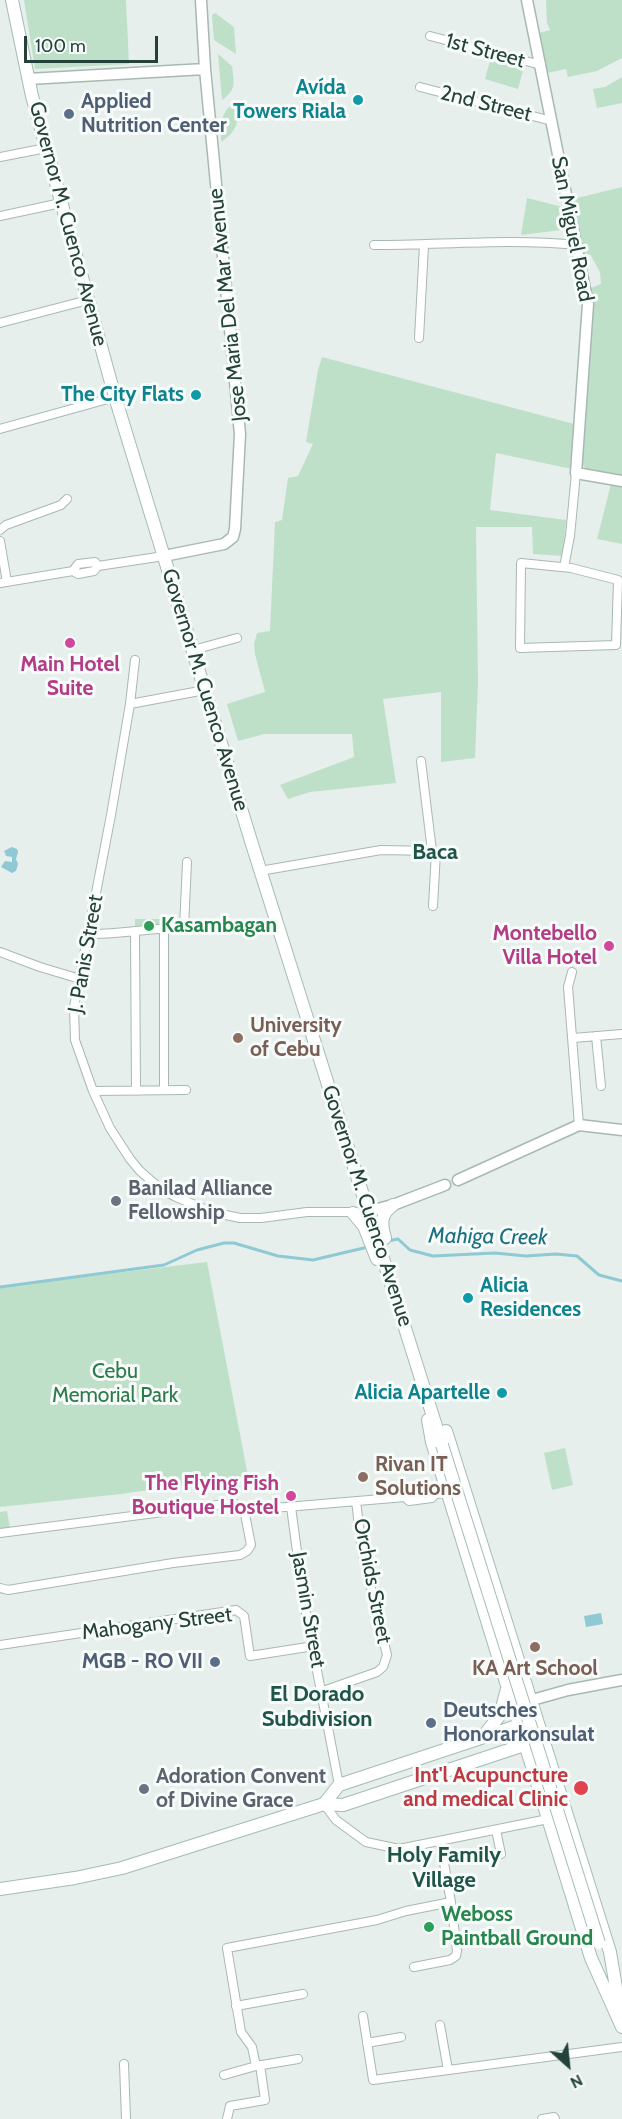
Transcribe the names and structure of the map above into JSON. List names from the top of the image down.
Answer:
{
  "streets": {
    "main road": ["Governor M. Cuenco Avenue"],
    "street": [
      "1st Street",
      "2nd Street",
      "San Miguel Road",
      "Jose Maria Del Mar Avenue",
      "J. Panis Street",
      "Orchids Street",
      "Jasmin Street",
      "Mahogany Street"
    ]
  },
  "crossings": [
    ["1st Street", "San Miguel Road"],
    ["2nd Street", "San Miguel Road"],
    ["Governor M. Cuenco Avenue", "Jose Maria Del Mar Avenue"],
    ["Governor M. Cuenco Avenue", "J. Panis Street"],
    ["Orchids Street", "Jasmin Street"],
    ["Jasmin Street", "Mahogany Street"]
  ],
  "districts": ["Baca", "El Dorado Subdivision", "Holy Family Village"],
  "water": ["Mahiga Creek"],
  "parks": ["Cebu Memorial Park"],
  "places": [
    "Avída Towers Riala",
    "Applied Nutrition Center",
    "The City Flats",
    "Main Hotel Suite",
    "Kasambagan",
    "Montebello Villa Hotel",
    "University of Cebu",
    "Banilad Alliance Fellowship",
    "Alicia Residences",
    "Alicia Apartelle",
    "Rivan IT Solutions",
    "The Flying Fish Boutique Hostel",
    "KA Art School",
    "MGB - RO VII",
    "Deutsches Honorarkonsulat",
    "Int'l Acupuncture and medical Clinic",
    "Adoration Convent of Divine Grace",
    "Weboss Paintball Ground"
  ],
  "scale_bar": "100 m",
  "north": "bottom right"
}
